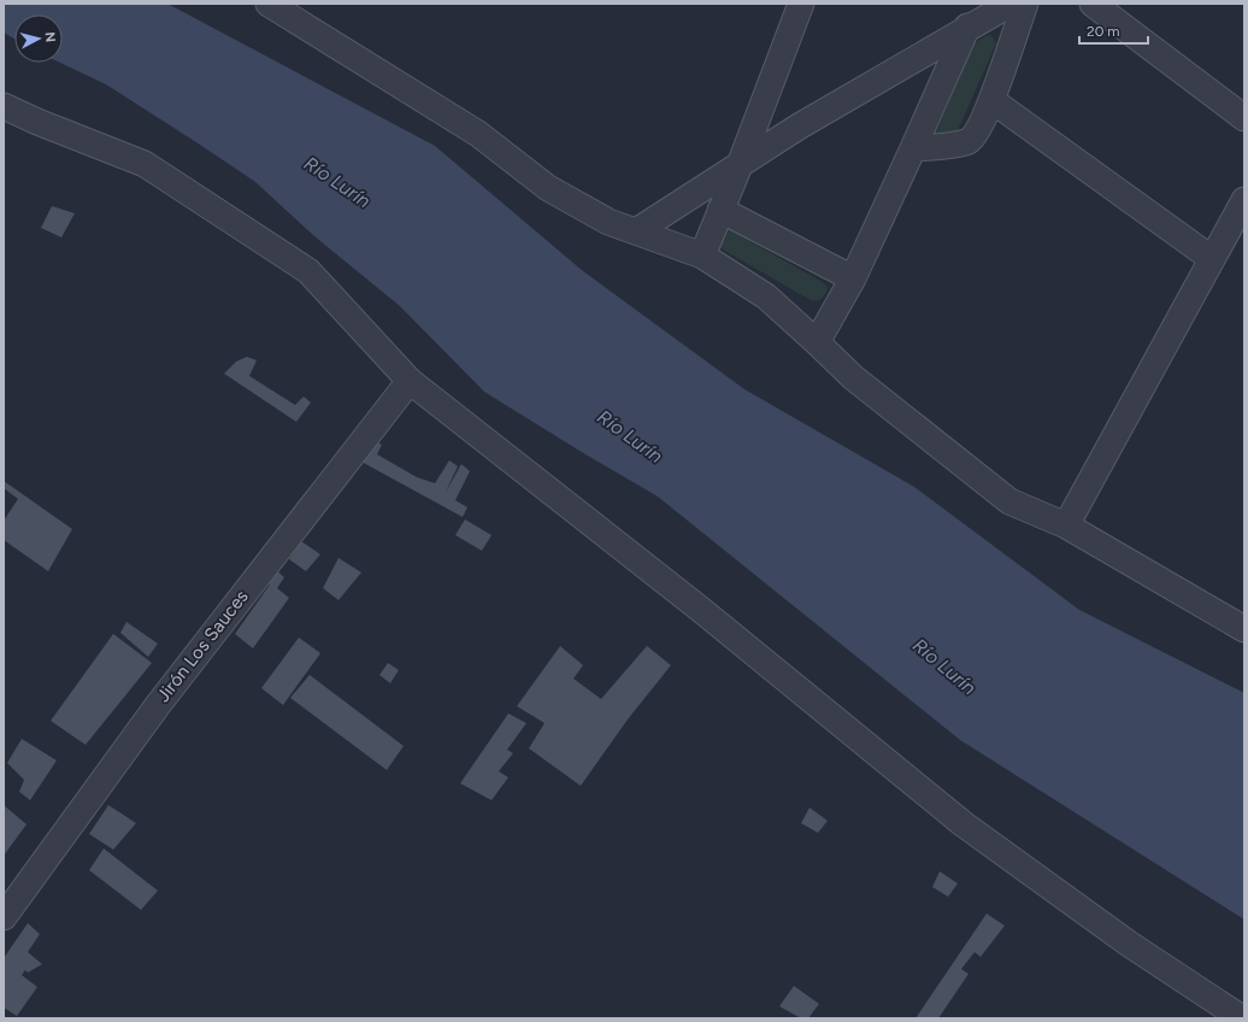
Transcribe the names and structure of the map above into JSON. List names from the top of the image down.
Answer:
{
  "streets": {
    "street": ["Jirón Los Sauces"]
  },
  "water": ["Río Lurín"],
  "scale_bar": "20 m",
  "north": "right"
}
